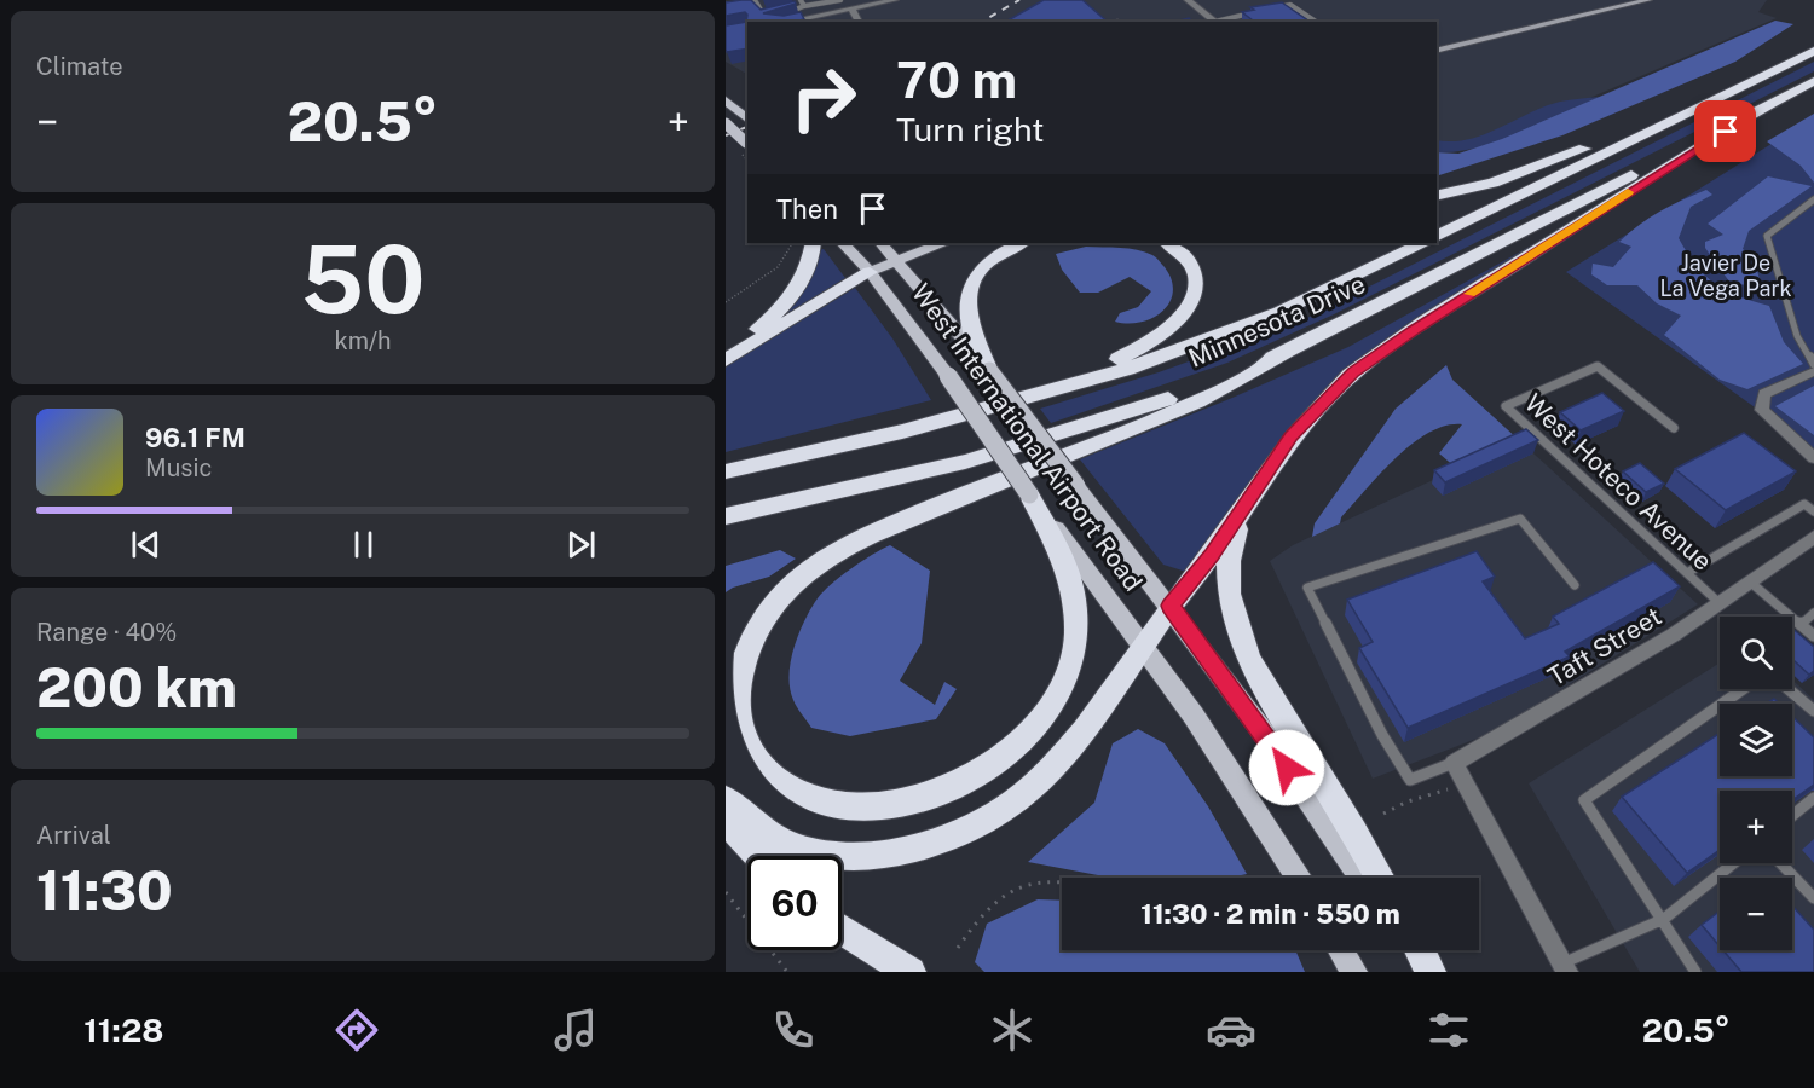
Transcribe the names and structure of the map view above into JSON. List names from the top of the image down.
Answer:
{
  "streets": {
    "highway": ["Minnesota Drive"],
    "main road": ["West International Airport Road"],
    "street": ["Taft Street"],
    "lane": ["West Hoteco Avenue"]
  },
  "crossings": [
    ["West Hoteco Avenue", "Taft Street"]
  ],
  "parks": ["Javier De La Vega Park"],
  "page": {
    "tile": [
      "Climate",
      ["50", "km/h"],
      ["Range · 40%", "200 km"],
      ["Arrival", "11:30"]
    ],
    "turn": ["70 m", "Turn right"],
    "heat": ["−", "20.5°", "+"],
    "then": "Then",
    "song": ["96.1 FM", "Music"],
    "map_buttons": ["+", "−"],
    "limit": "60",
    "trip": "11:30 · 2 min · 550 m",
    "tabs": ["11:28", "20.5°"]
  }
}
